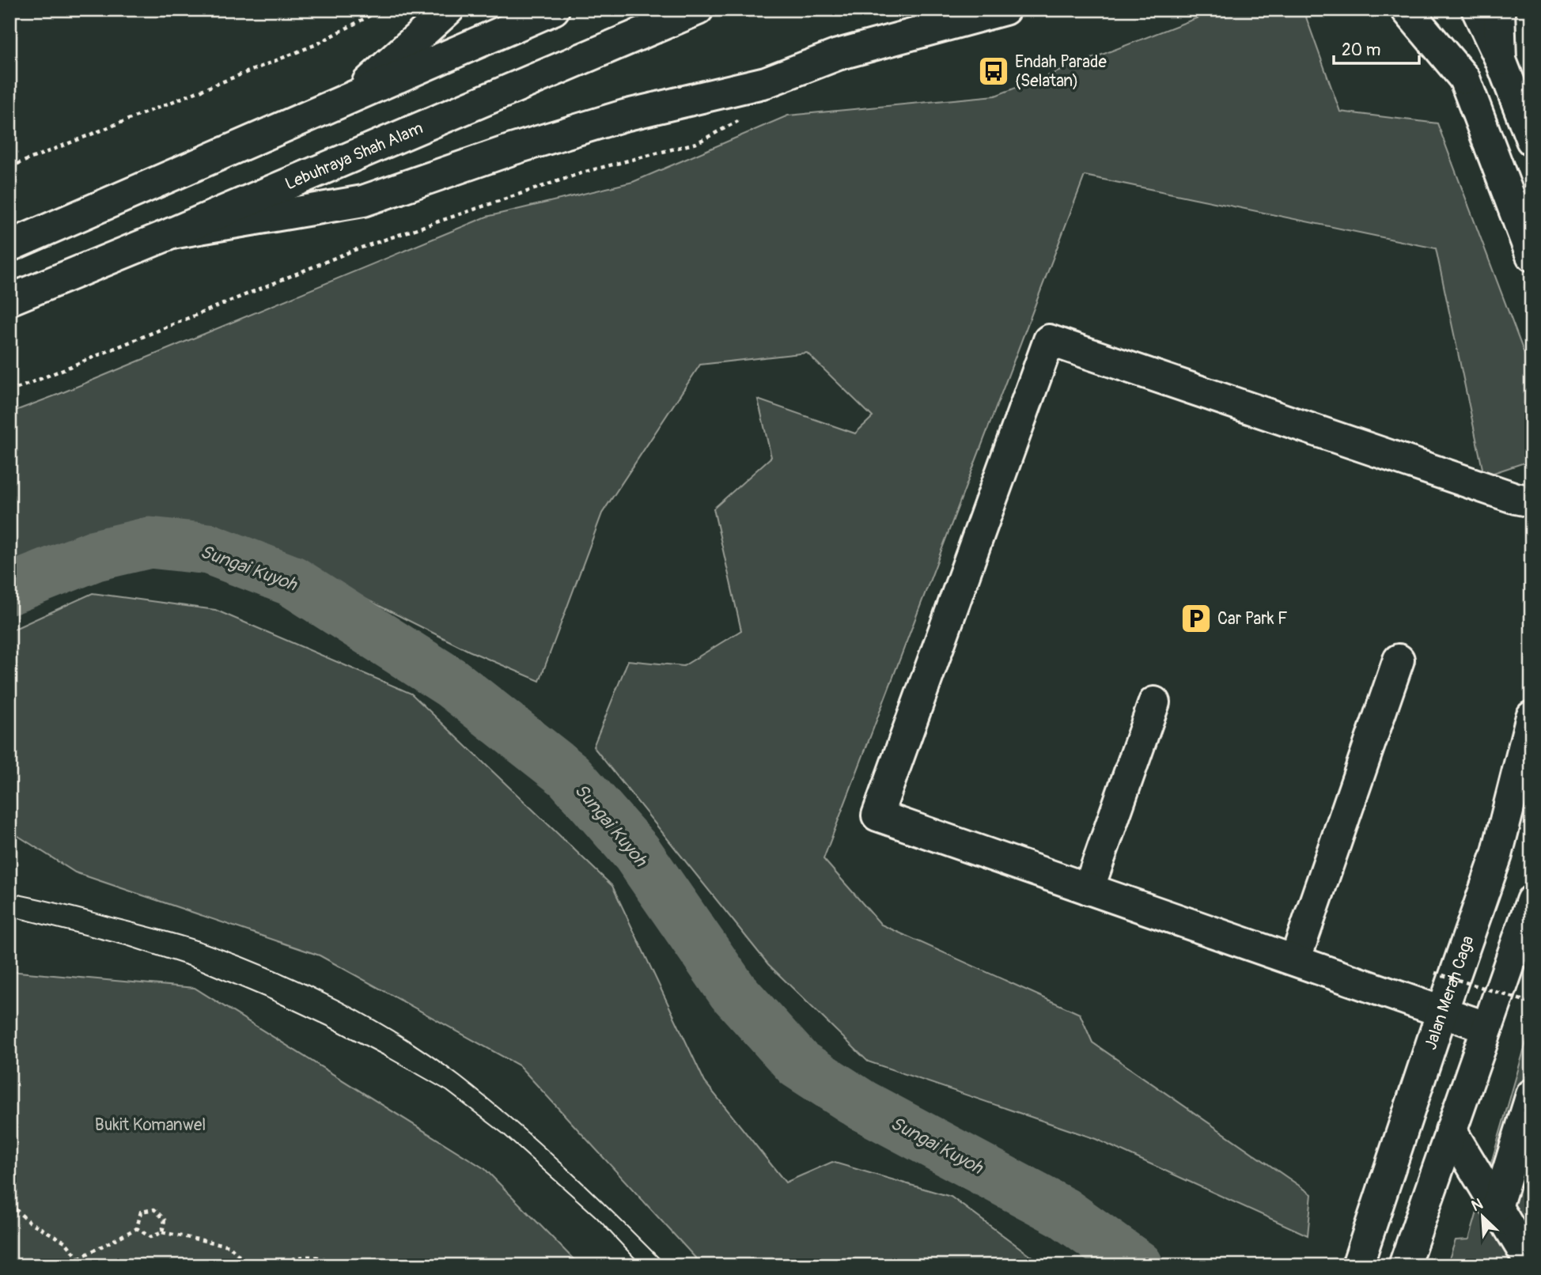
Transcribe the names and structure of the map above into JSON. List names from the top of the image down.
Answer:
{
  "streets": {
    "main road": ["Lebuhraya Shah Alam", "Jalan Merah Caga"]
  },
  "water": ["Sungai Kuyoh"],
  "parks": ["Bukit Komanwel"],
  "places": {
    "bus stop": ["Endah Parade (Selatan)"],
    "parking": ["Car Park F"]
  },
  "scale_bar": "20 m",
  "north": "top left"
}
